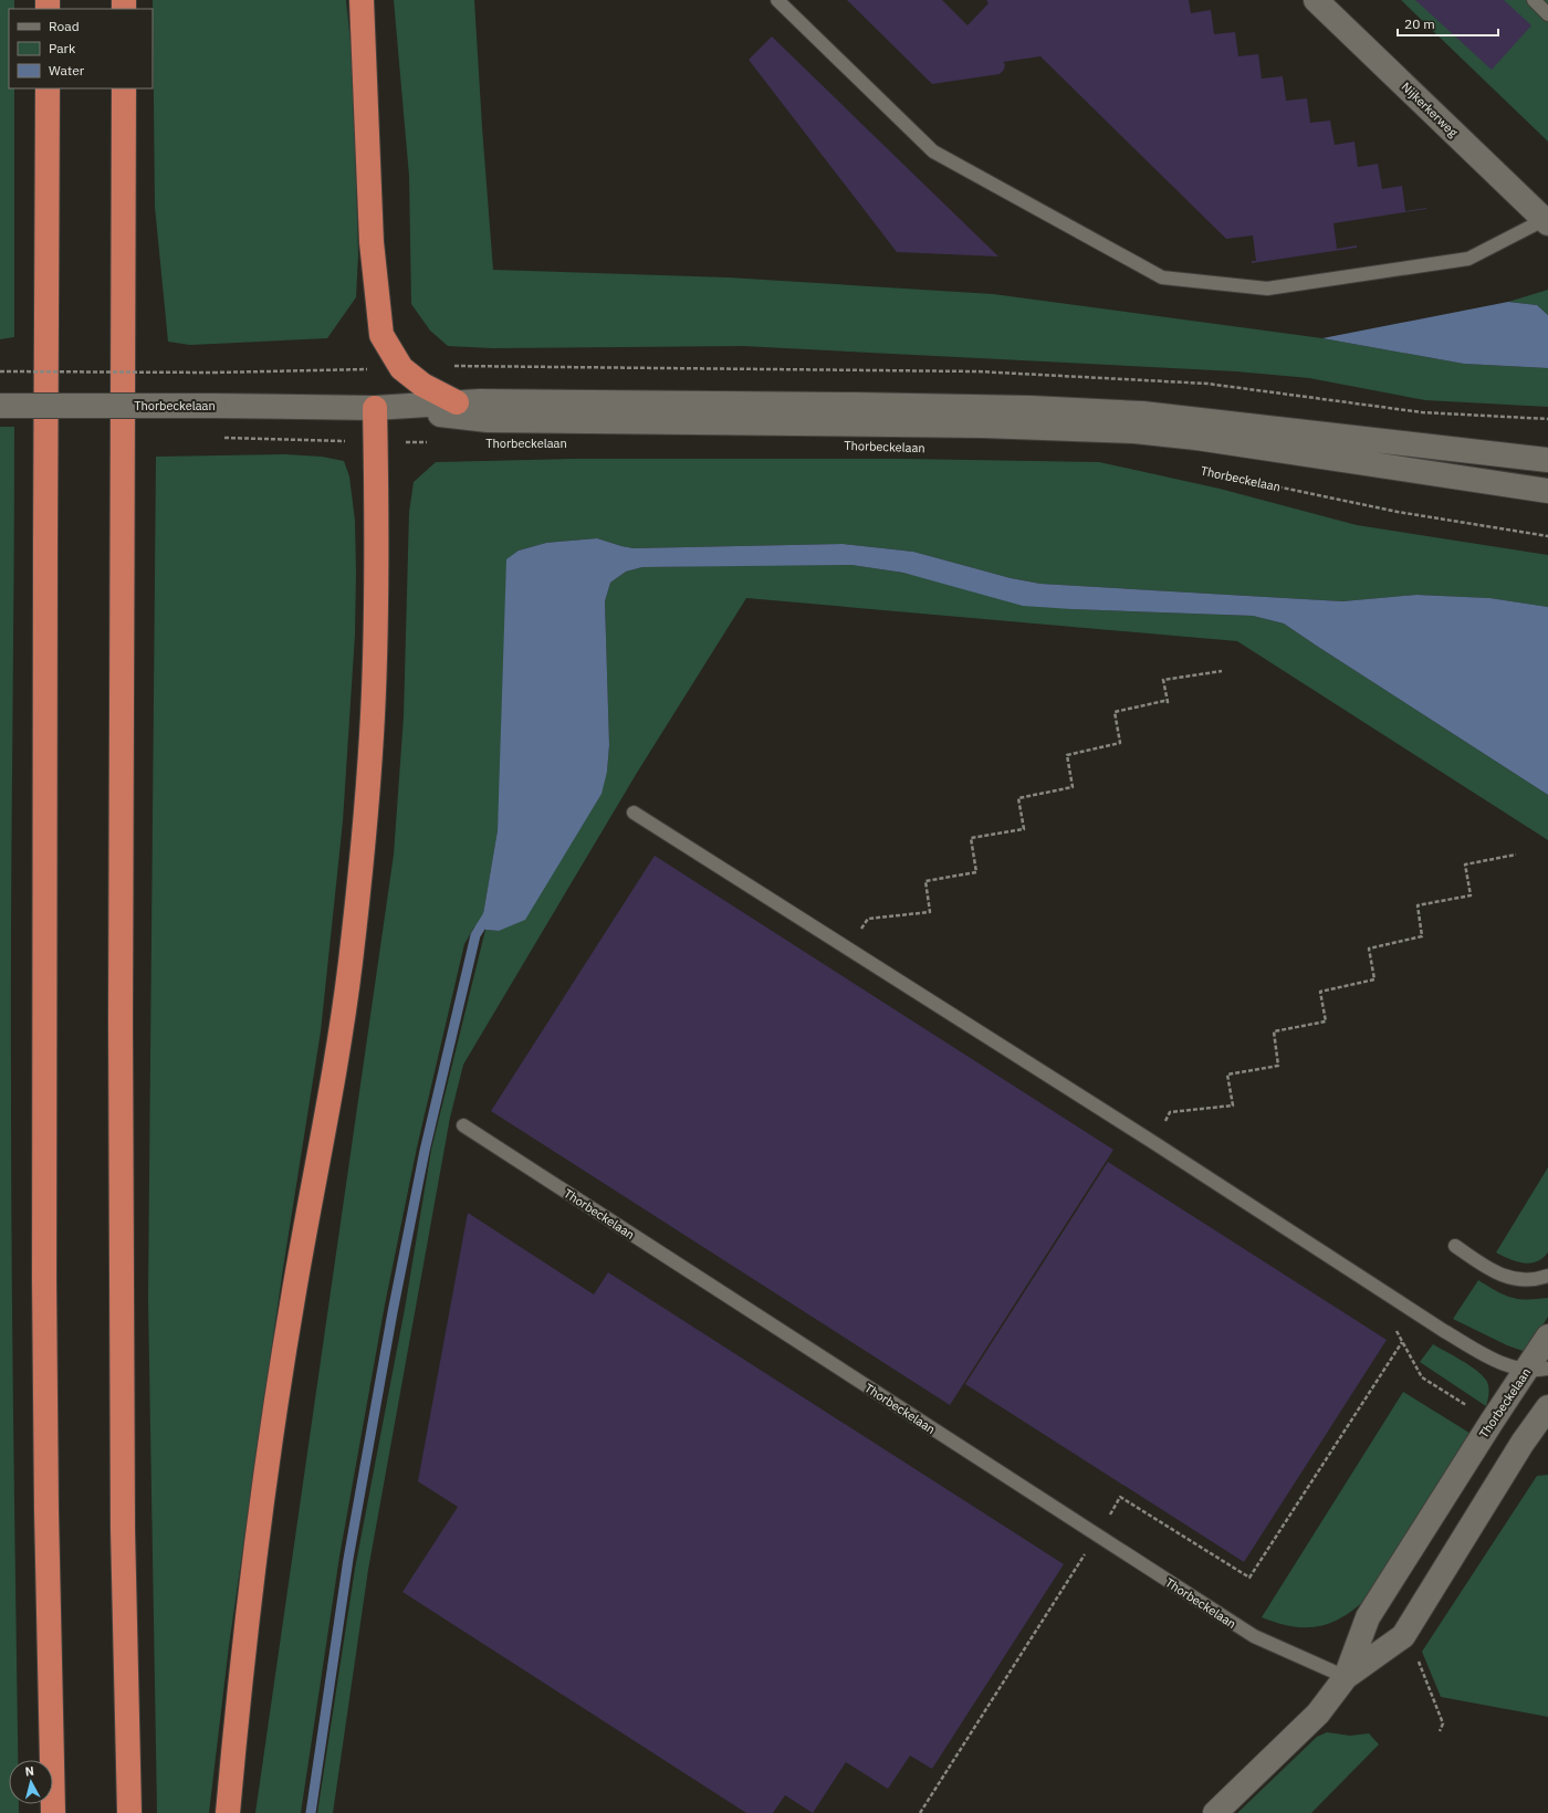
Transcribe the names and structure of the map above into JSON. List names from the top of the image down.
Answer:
{
  "streets": {
    "main road": ["Nijkerkerweg", "Thorbeckelaan"]
  },
  "legend": ["Road", "Park", "Water"],
  "scale_bar": "20 m",
  "north": "top"
}
